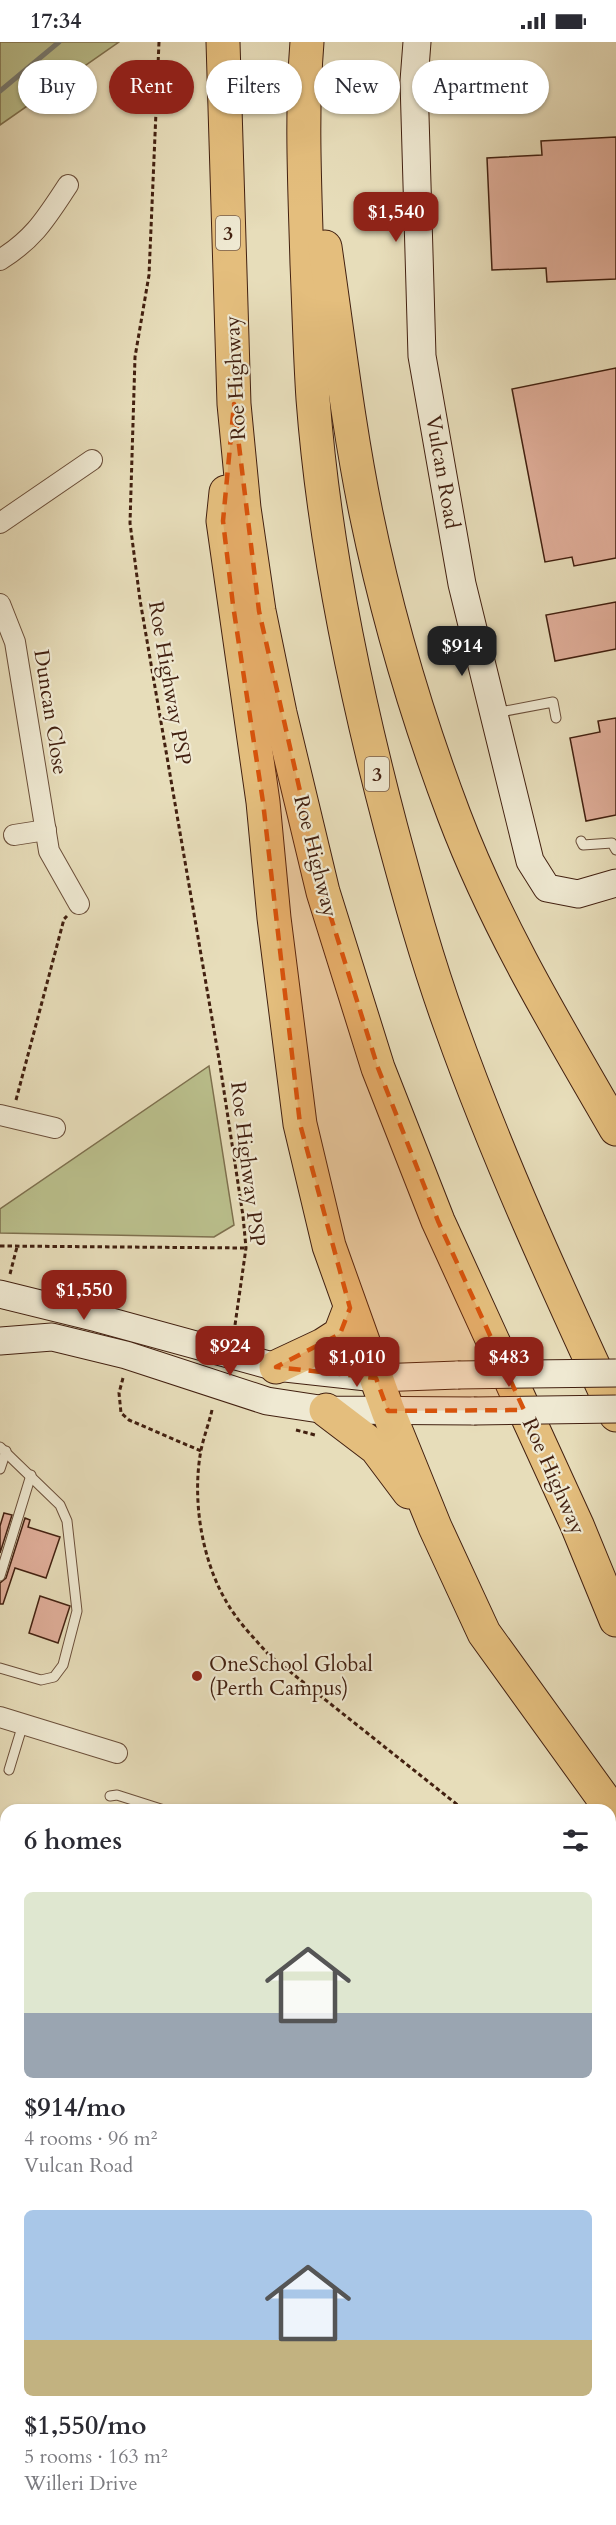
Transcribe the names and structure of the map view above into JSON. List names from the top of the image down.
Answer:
{
  "streets": {
    "highway": ["3", "Roe Highway"],
    "main road": ["Vulcan Road"],
    "street": ["Duncan Close"],
    "path": ["Roe Highway PSP"]
  },
  "places": ["OneSchool Global (Perth Campus)"],
  "page": {
    "status": "17:34",
    "chip": [
      "Buy",
      "Rent",
      "Filters",
      "New",
      "Apartment"
    ],
    "price": [
      "$1,540",
      "$914",
      "$1,550",
      "$924",
      "$1,010",
      "$483"
    ],
    "heading": "6 homes",
    "list": [
      {
        "name": "$914/mo",
        "note": "4 rooms · 96 m² · Vulcan Road"
      },
      {
        "name": "$1,550/mo",
        "note": "5 rooms · 163 m² · Willeri Drive"
      }
    ]
  }
}
